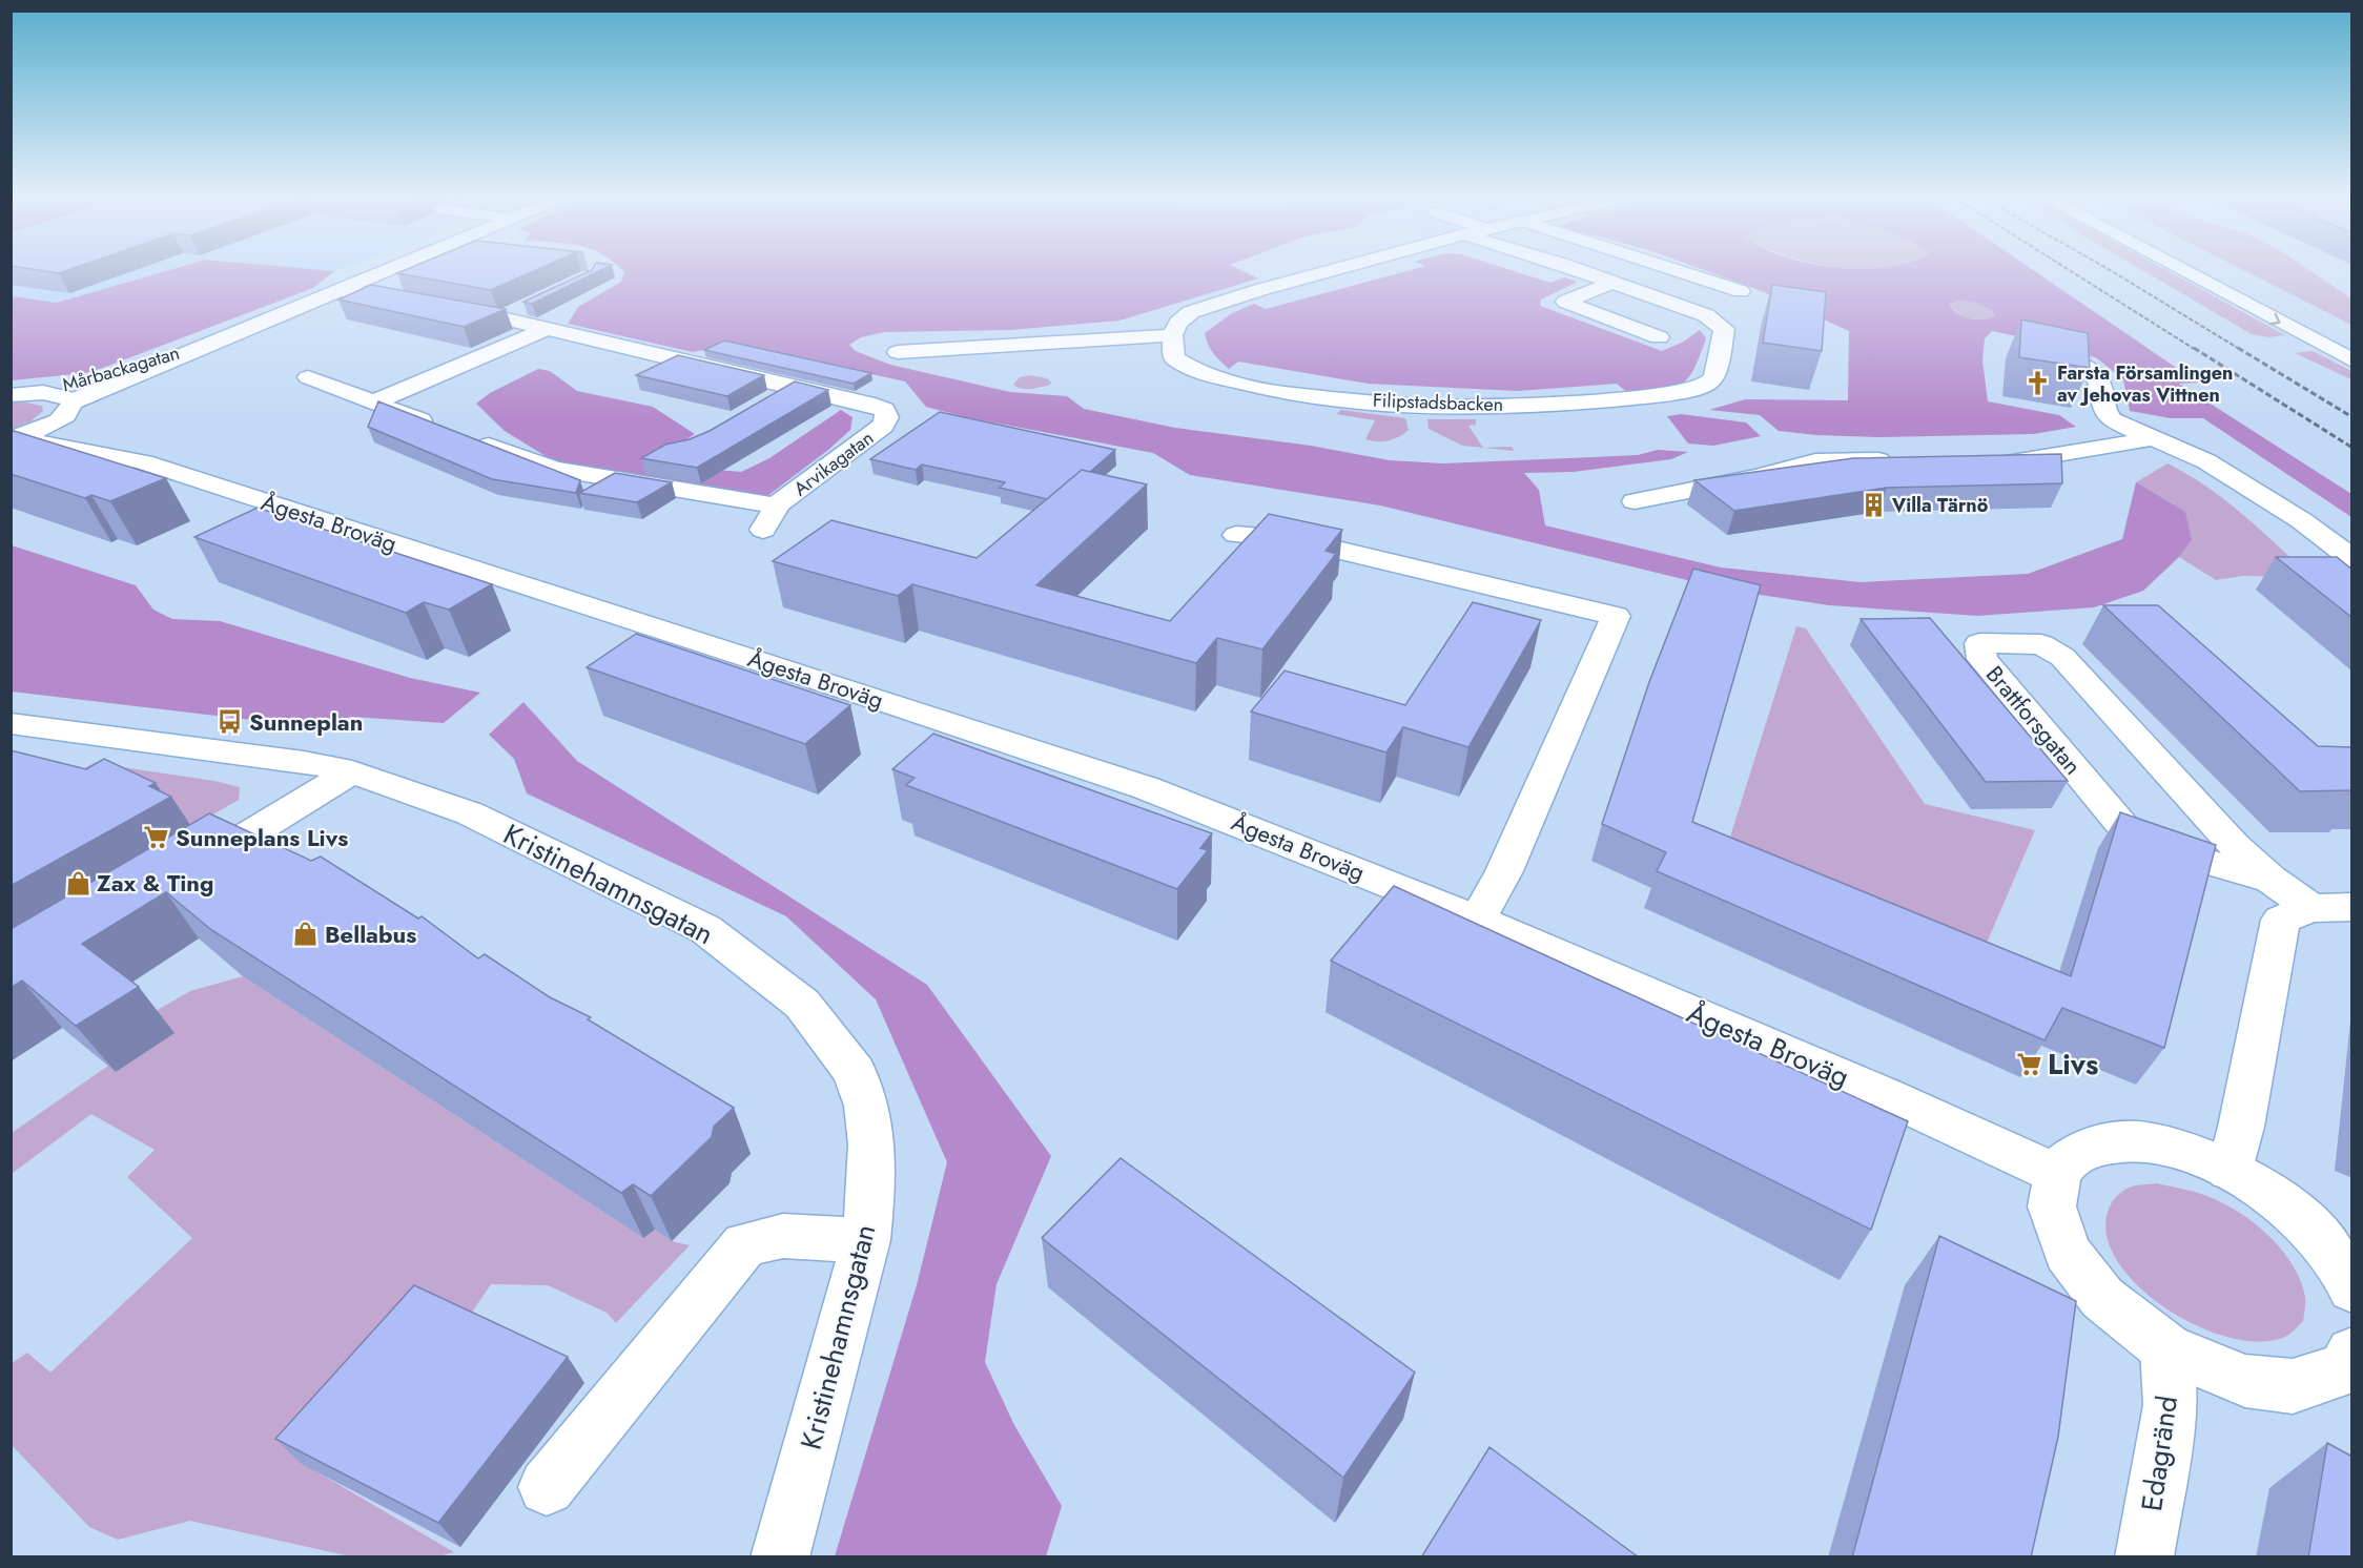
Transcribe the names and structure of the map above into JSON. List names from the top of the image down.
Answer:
{
  "streets": {
    "street": [
      "Mårbackagatan",
      "Filipstadsbacken",
      "Arvikagatan",
      "Ågesta Broväg",
      "Brattforsgatan",
      "Kristinehamnsgatan",
      "Edagränd"
    ]
  },
  "crossings": [
    ["Mårbackagatan", "Ågesta Broväg"]
  ],
  "places": {
    "church": ["Farsta Församlingen av Jehovas Vittnen"],
    "building": ["Villa Tärnö"],
    "bus stop": ["Sunneplan"],
    "supermarket": ["Sunneplans Livs", "Livs"],
    "shop": ["Zax & Ting", "Bellabus"]
  }
}
